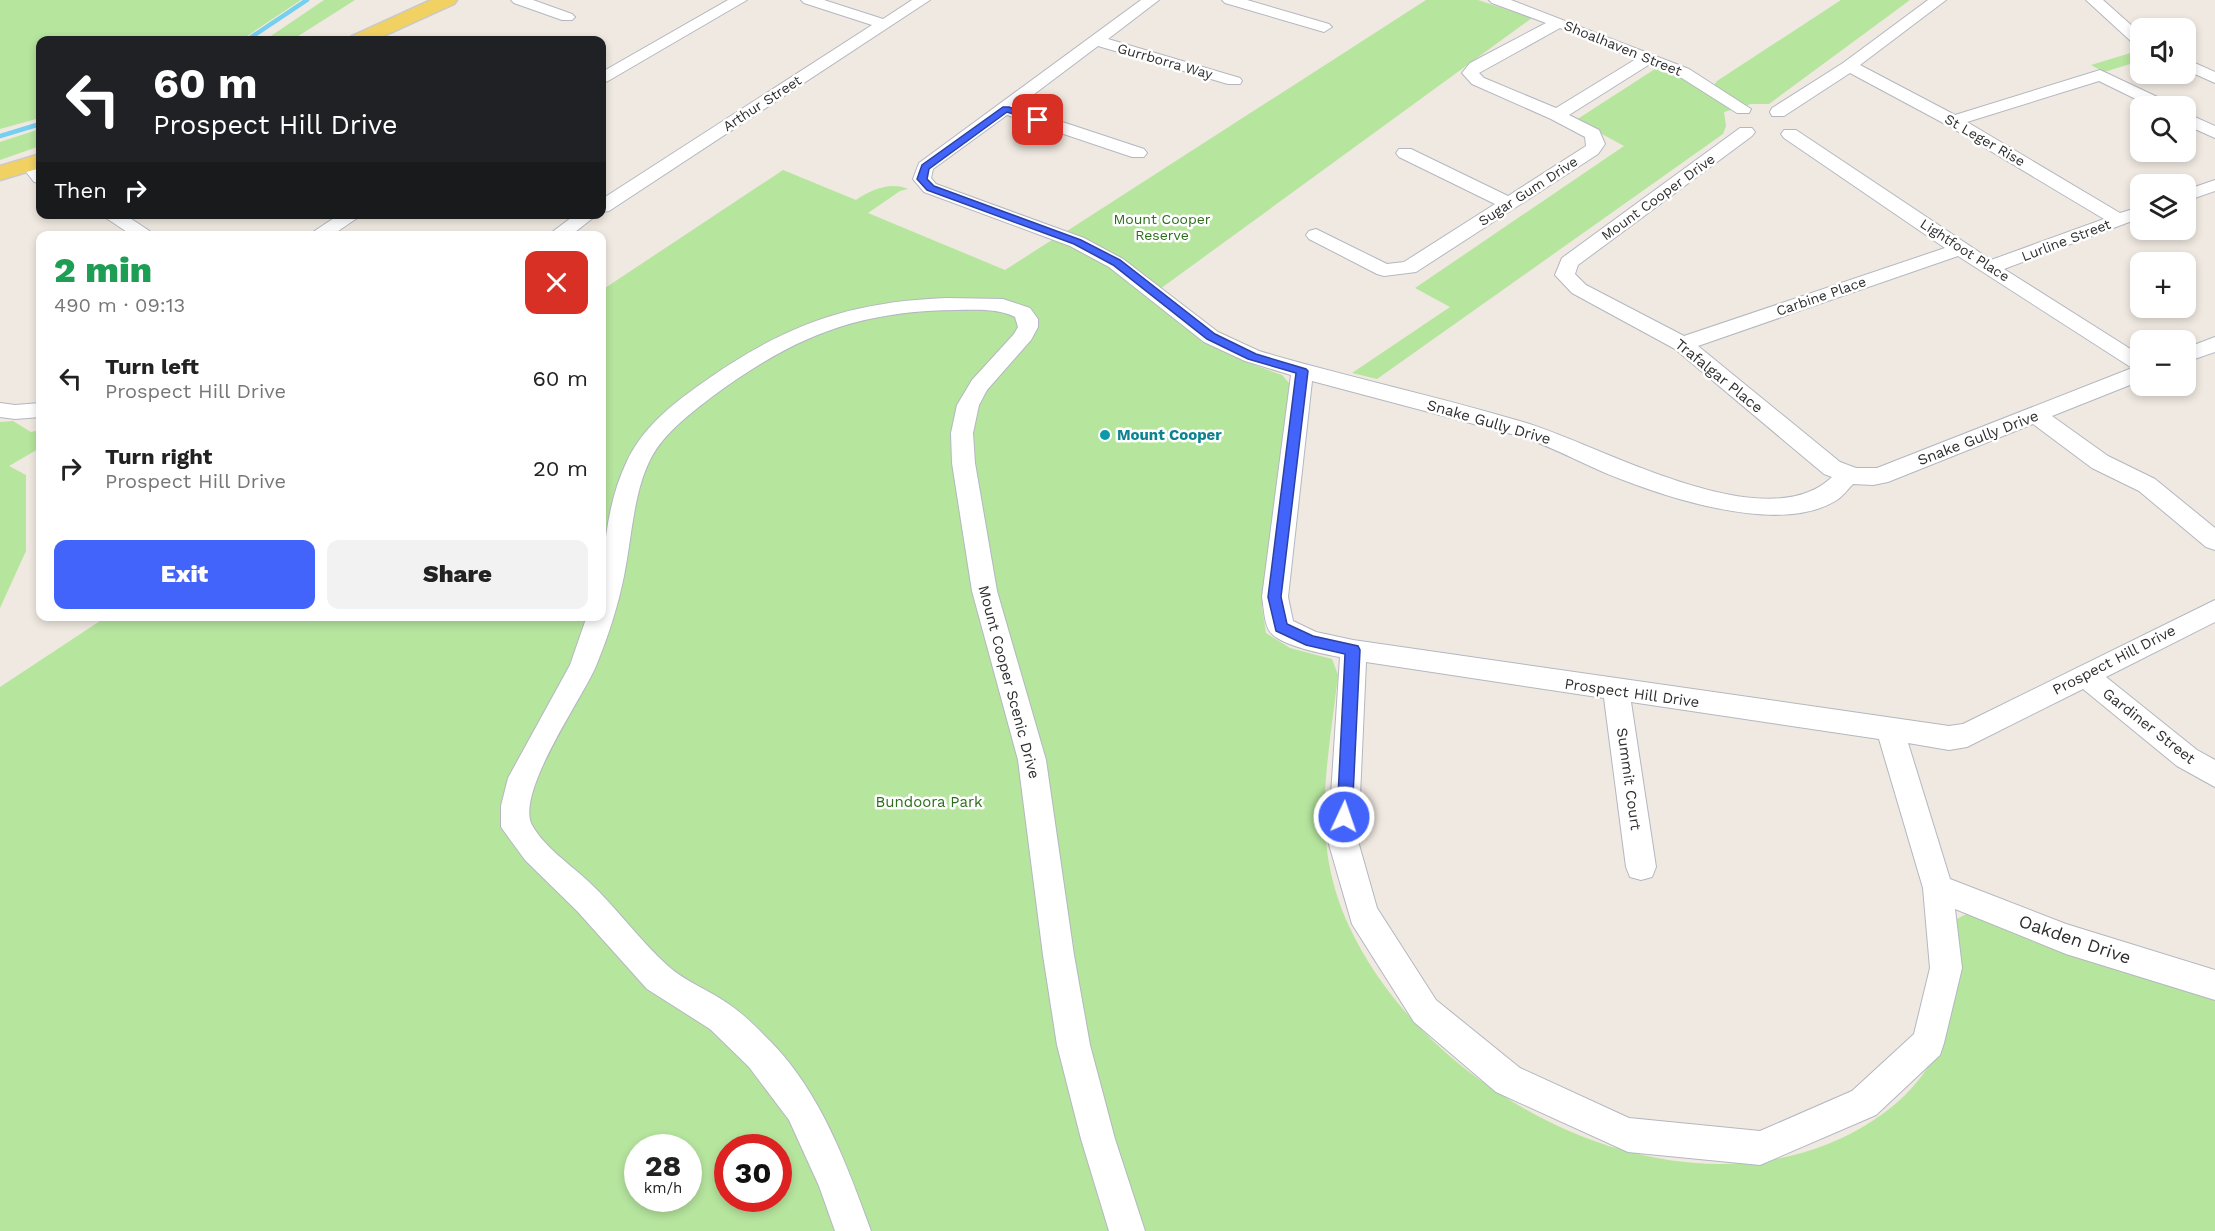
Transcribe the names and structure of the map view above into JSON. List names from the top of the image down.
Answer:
{
  "streets": {
    "street": [
      "Shoalhaven Street",
      "Gurrborra Way",
      "Arthur Street",
      "St Leger Rise",
      "Sugar Gum Drive",
      "Mount Cooper Drive",
      "Lurline Street",
      "Lightfoot Place",
      "Carbine Place",
      "Trafalgar Place",
      "Snake Gully Drive",
      "Prospect Hill Drive",
      "Mount Cooper Scenic Drive",
      "Gardiner Street",
      "Summit Court",
      "Oakden Drive"
    ]
  },
  "crossings": [
    ["St Leger Rise", "Lurline Street"],
    ["Mount Cooper Drive", "Trafalgar Place"],
    ["Lurline Street", "Lightfoot Place"],
    ["Lightfoot Place", "Carbine Place"],
    ["Carbine Place", "Trafalgar Place"],
    ["Trafalgar Place", "Snake Gully Drive"],
    ["Snake Gully Drive", "Prospect Hill Drive"],
    ["Prospect Hill Drive", "Gardiner Street"],
    ["Prospect Hill Drive", "Summit Court"]
  ],
  "parks": ["Mount Cooper Reserve", "Bundoora Park"],
  "places": ["Mount Cooper"],
  "page": {
    "map_buttons": ["+", "−"],
    "turn": ["60 m", "Prospect Hill Drive"],
    "then": "Then",
    "heading": ["2 min", "490 m · 09:13"],
    "list": [
      {
        "name": "Turn left",
        "note": "Prospect Hill Drive",
        "value": "60 m"
      },
      {
        "name": "Turn right",
        "note": "Prospect Hill Drive",
        "value": "20 m"
      }
    ],
    "buttons": ["Exit", "Share"],
    "speed": "28 km/h",
    "limit": "30"
  }
}
